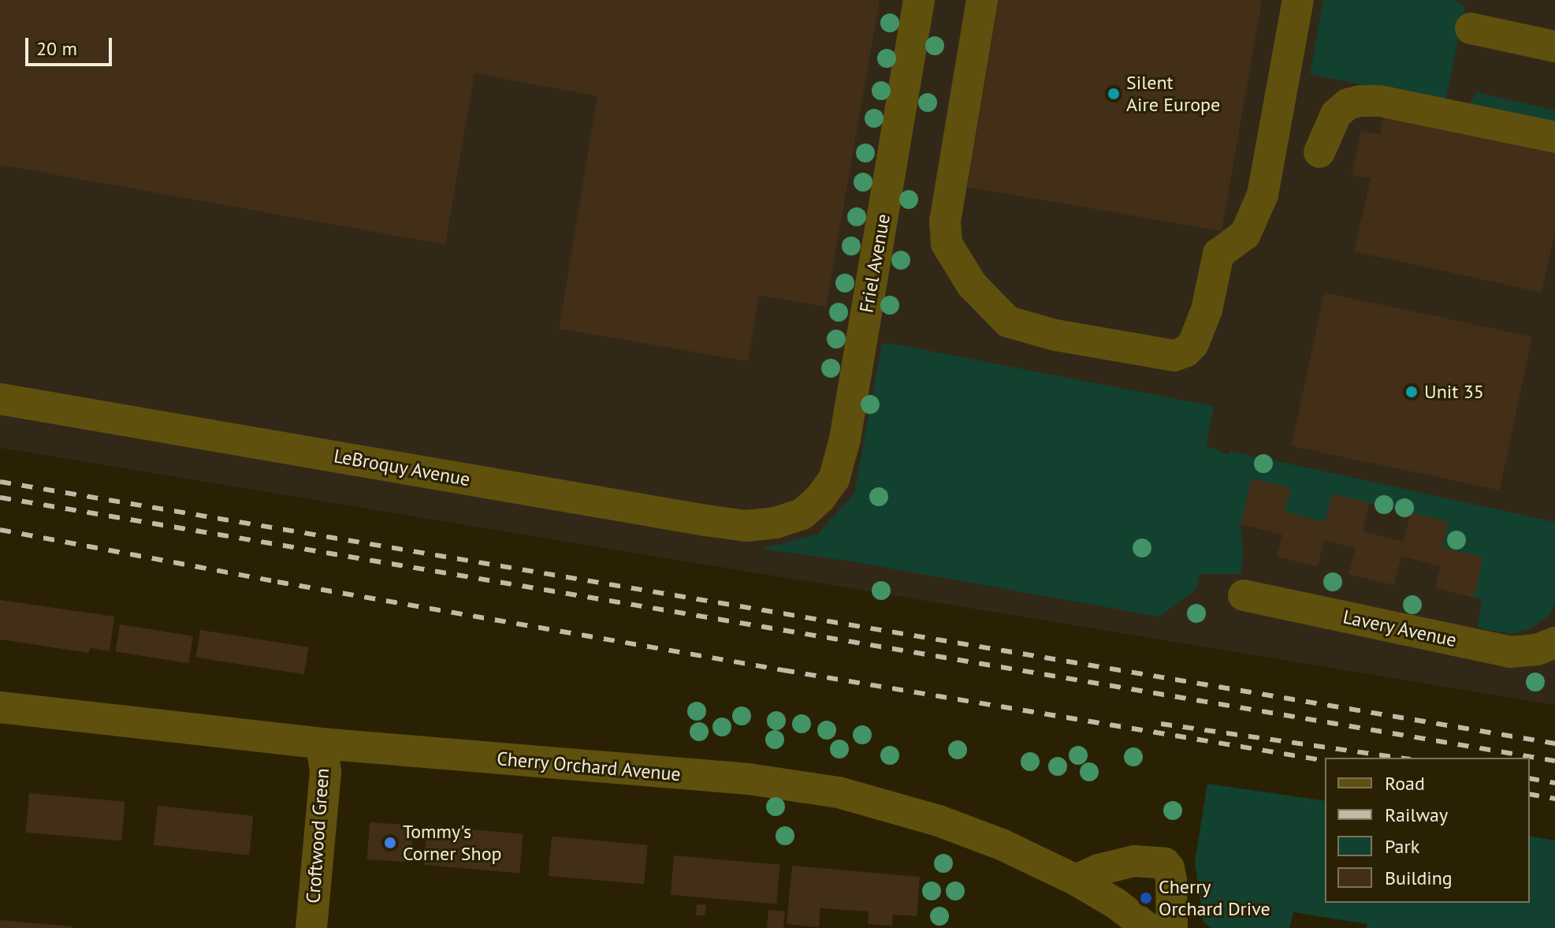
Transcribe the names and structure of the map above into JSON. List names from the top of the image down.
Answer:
{
  "streets": {
    "street": [
      "Friel Avenue",
      "LeBroquy Avenue",
      "Lavery Avenue",
      "Cherry Orchard Avenue",
      "Croftwood Green"
    ]
  },
  "crossings": [
    ["Friel Avenue", "LeBroquy Avenue"],
    ["Cherry Orchard Avenue", "Croftwood Green"]
  ],
  "places": [
    "Silent Aire Europe",
    "Unit 35",
    "Tommy's Corner Shop",
    "Cherry Orchard Drive"
  ],
  "legend": [
    "Road",
    "Railway",
    "Park",
    "Building"
  ],
  "scale_bar": "20 m"
}
